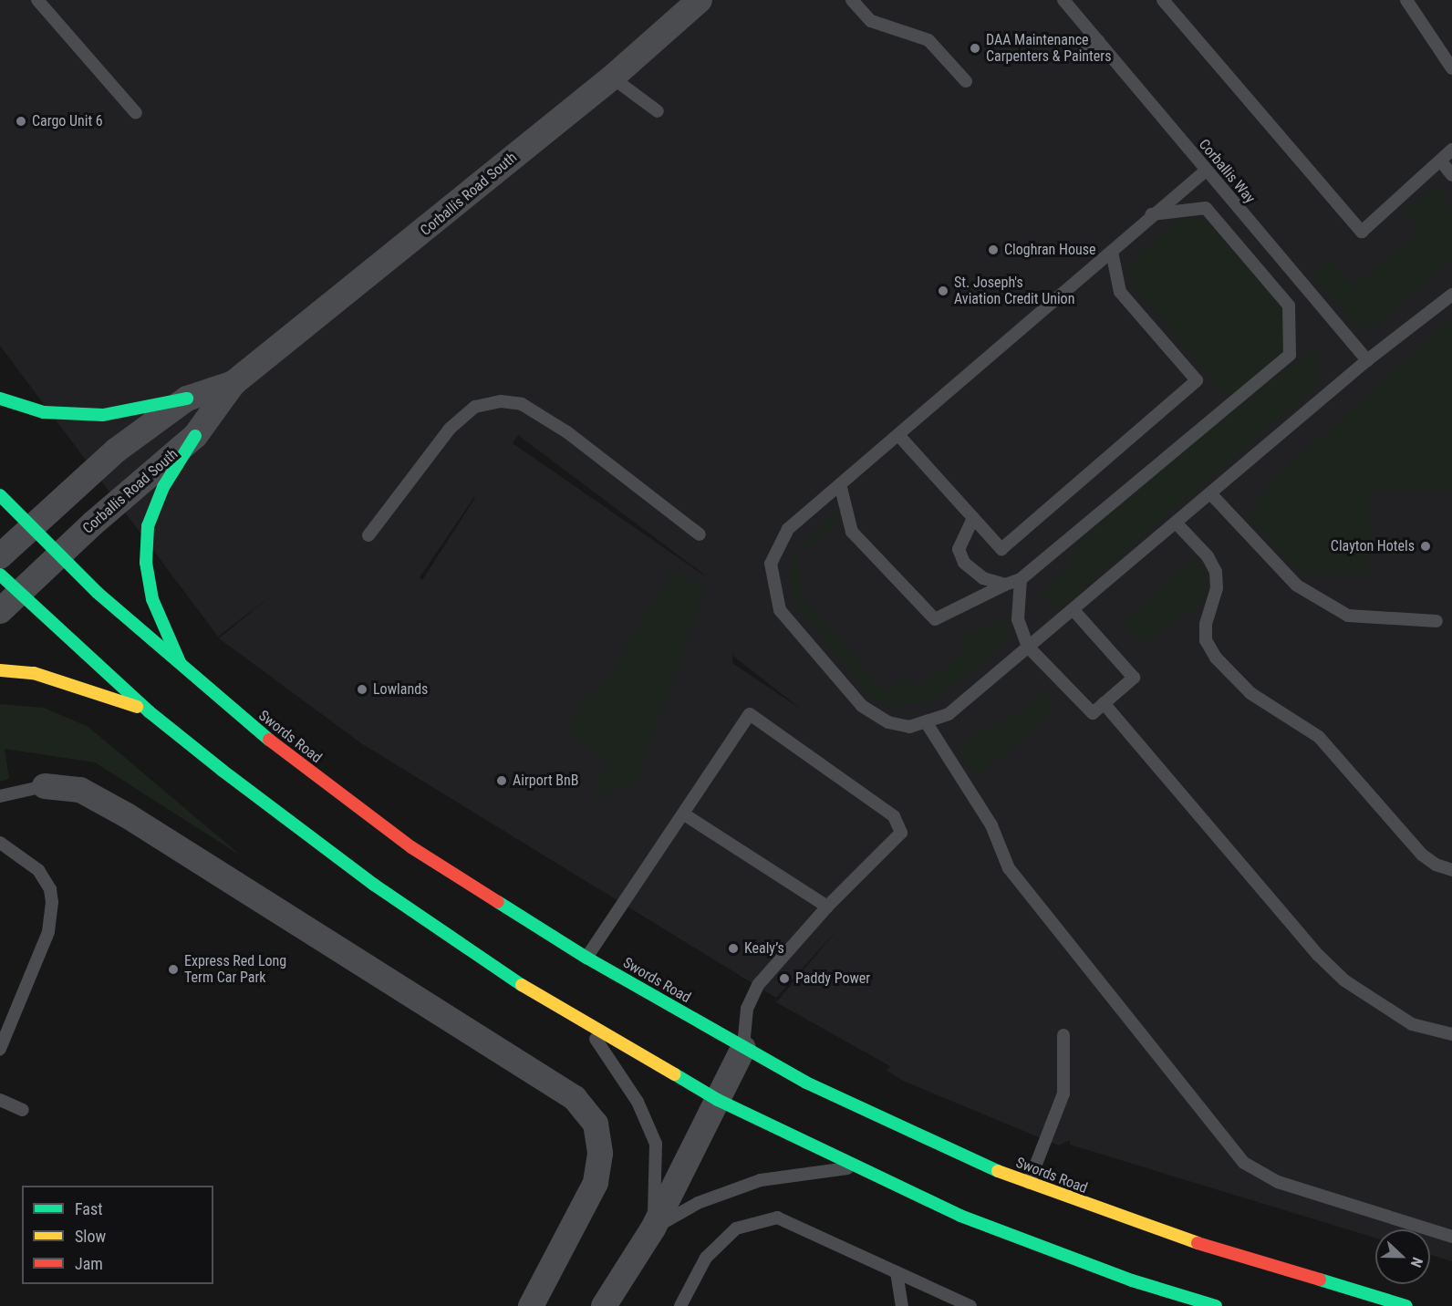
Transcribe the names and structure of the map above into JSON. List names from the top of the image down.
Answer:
{
  "streets": {
    "main road": ["Swords Road"],
    "street": ["Corballis Road South"],
    "lane": ["Corballis Way"]
  },
  "crossings": [
    ["Corballis Road South", "Swords Road"]
  ],
  "places": [
    "DAA Maintenance Carpenters & Painters",
    "Cargo Unit 6",
    "Cloghran House",
    "St. Joseph's Aviation Credit Union",
    "Clayton Hotels",
    "Lowlands",
    "Airport BnB",
    "Kealy’s",
    "Express Red Long Term Car Park",
    "Paddy Power"
  ],
  "legend": ["Fast", "Slow", "Jam"],
  "north": "right"
}
